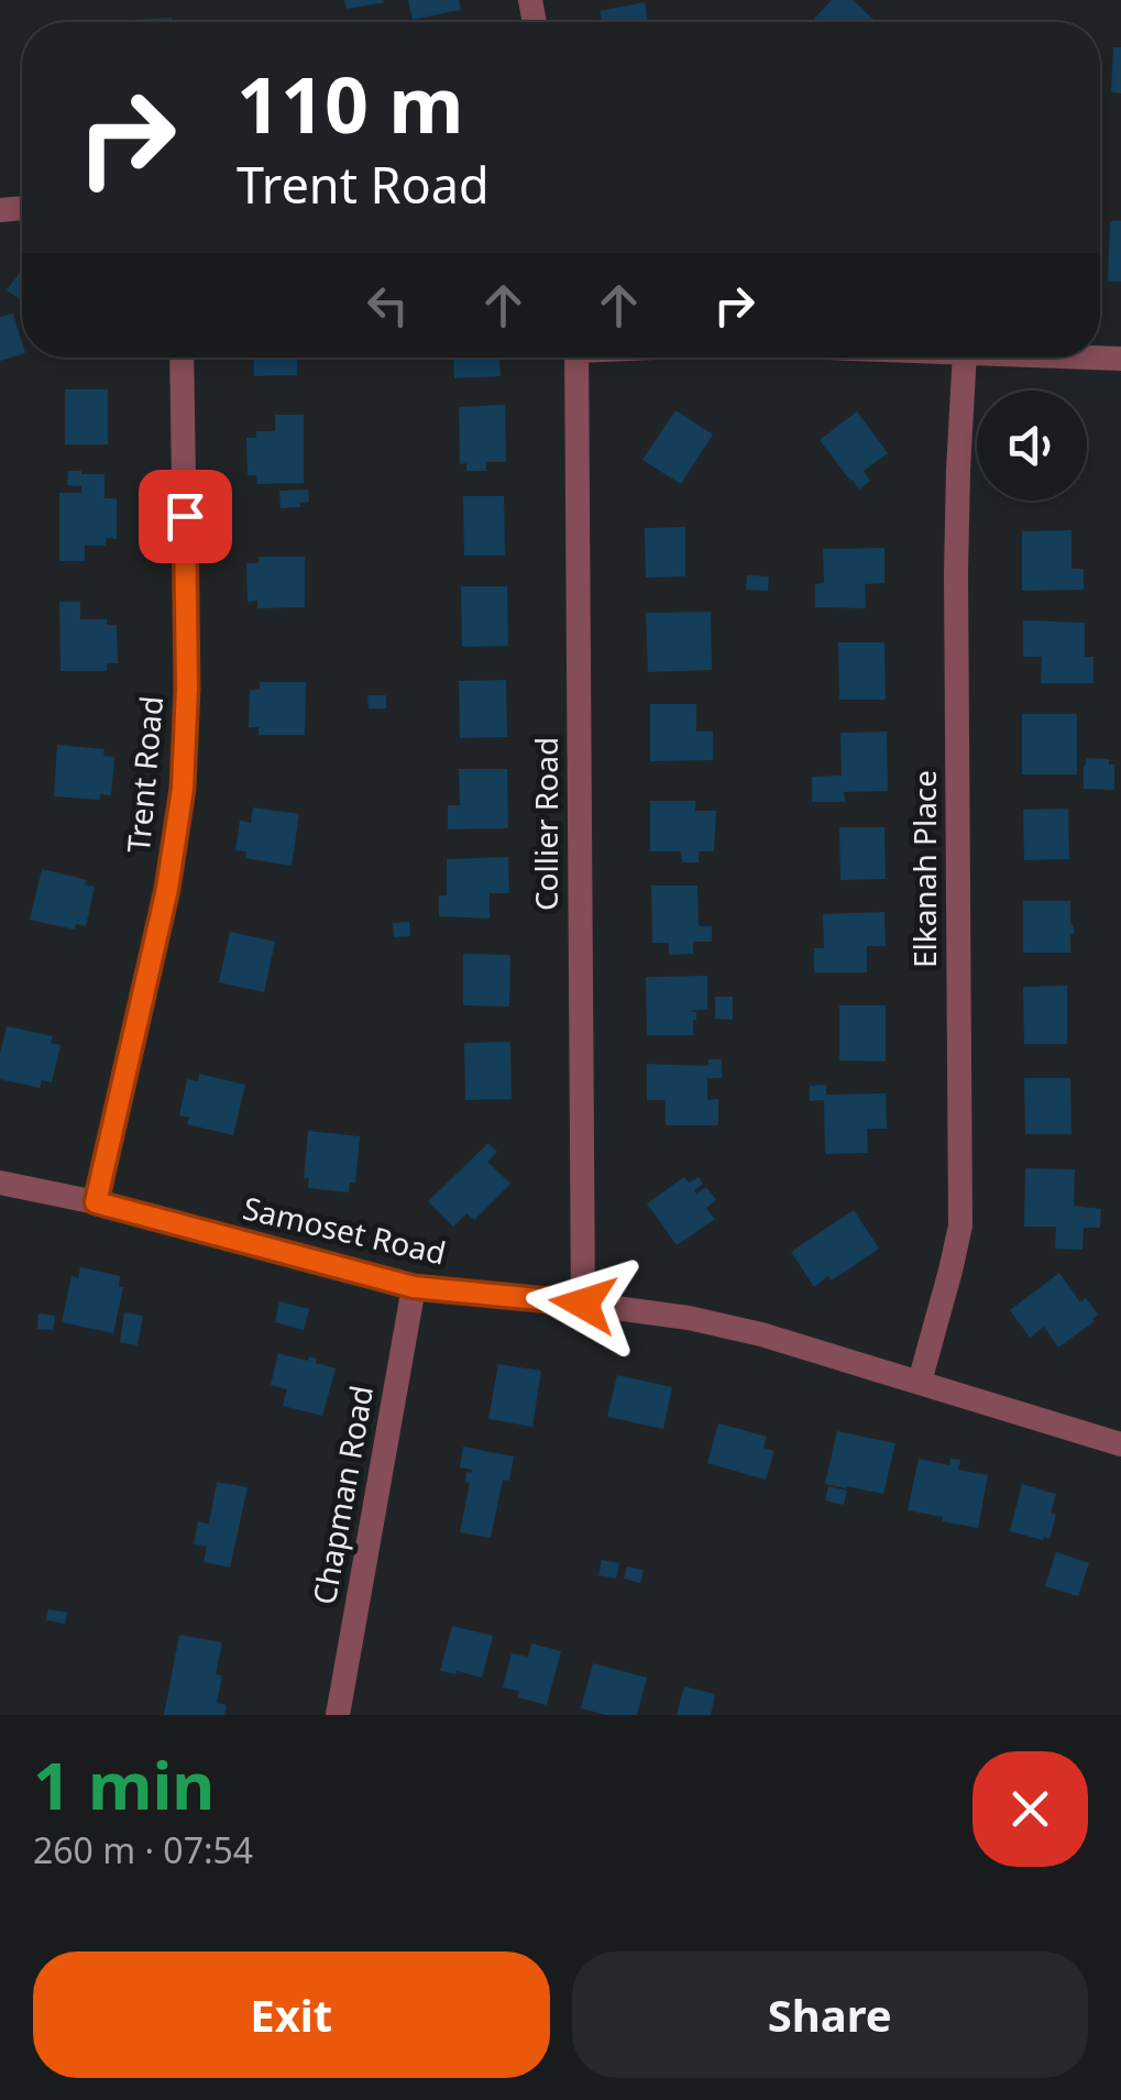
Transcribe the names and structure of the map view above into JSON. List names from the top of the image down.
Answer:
{
  "streets": {
    "street": [
      "Trent Road",
      "Collier Road",
      "Elkanah Place",
      "Samoset Road",
      "Chapman Road"
    ]
  },
  "crossings": [
    ["Trent Road", "Samoset Road"],
    ["Collier Road", "Samoset Road"],
    ["Elkanah Place", "Samoset Road"],
    ["Samoset Road", "Chapman Road"]
  ],
  "page": {
    "turn": ["110 m", "Trent Road"],
    "heading": ["1 min", "260 m · 07:54"],
    "buttons": ["Exit", "Share"]
  }
}
